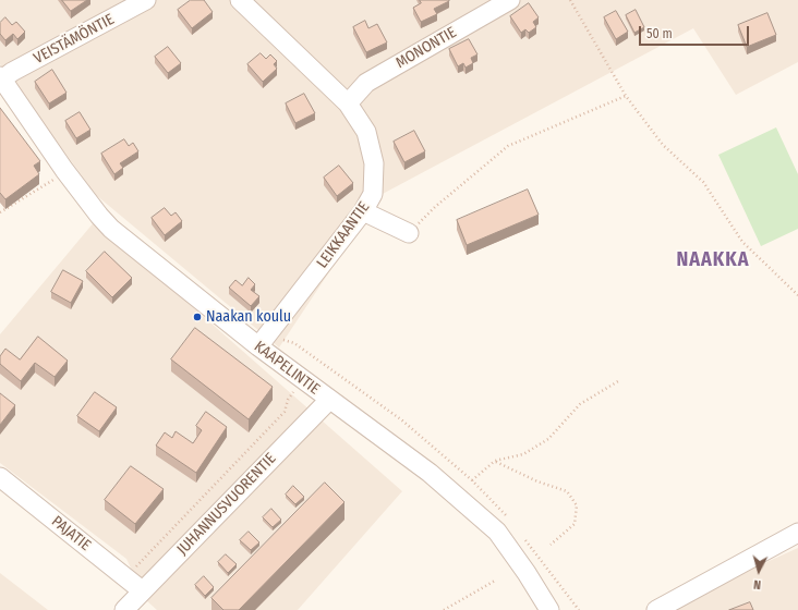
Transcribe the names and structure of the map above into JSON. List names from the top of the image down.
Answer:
{
  "streets": {
    "street": [
      "VEISTÄMÖNTIE",
      "MONONTIE",
      "LEIKKAANTIE",
      "KAAPELINTIE",
      "JUHANNUSVUORENTIE",
      "PAJATIE"
    ]
  },
  "crossings": [
    ["VEISTÄMÖNTIE", "KAAPELINTIE"],
    ["MONONTIE", "LEIKKAANTIE"],
    ["LEIKKAANTIE", "KAAPELINTIE"],
    ["KAAPELINTIE", "JUHANNUSVUORENTIE"],
    ["JUHANNUSVUORENTIE", "PAJATIE"]
  ],
  "districts": ["NAAKKA"],
  "places": ["Naakan koulu"],
  "scale_bar": "50 m",
  "north": "bottom"
}
